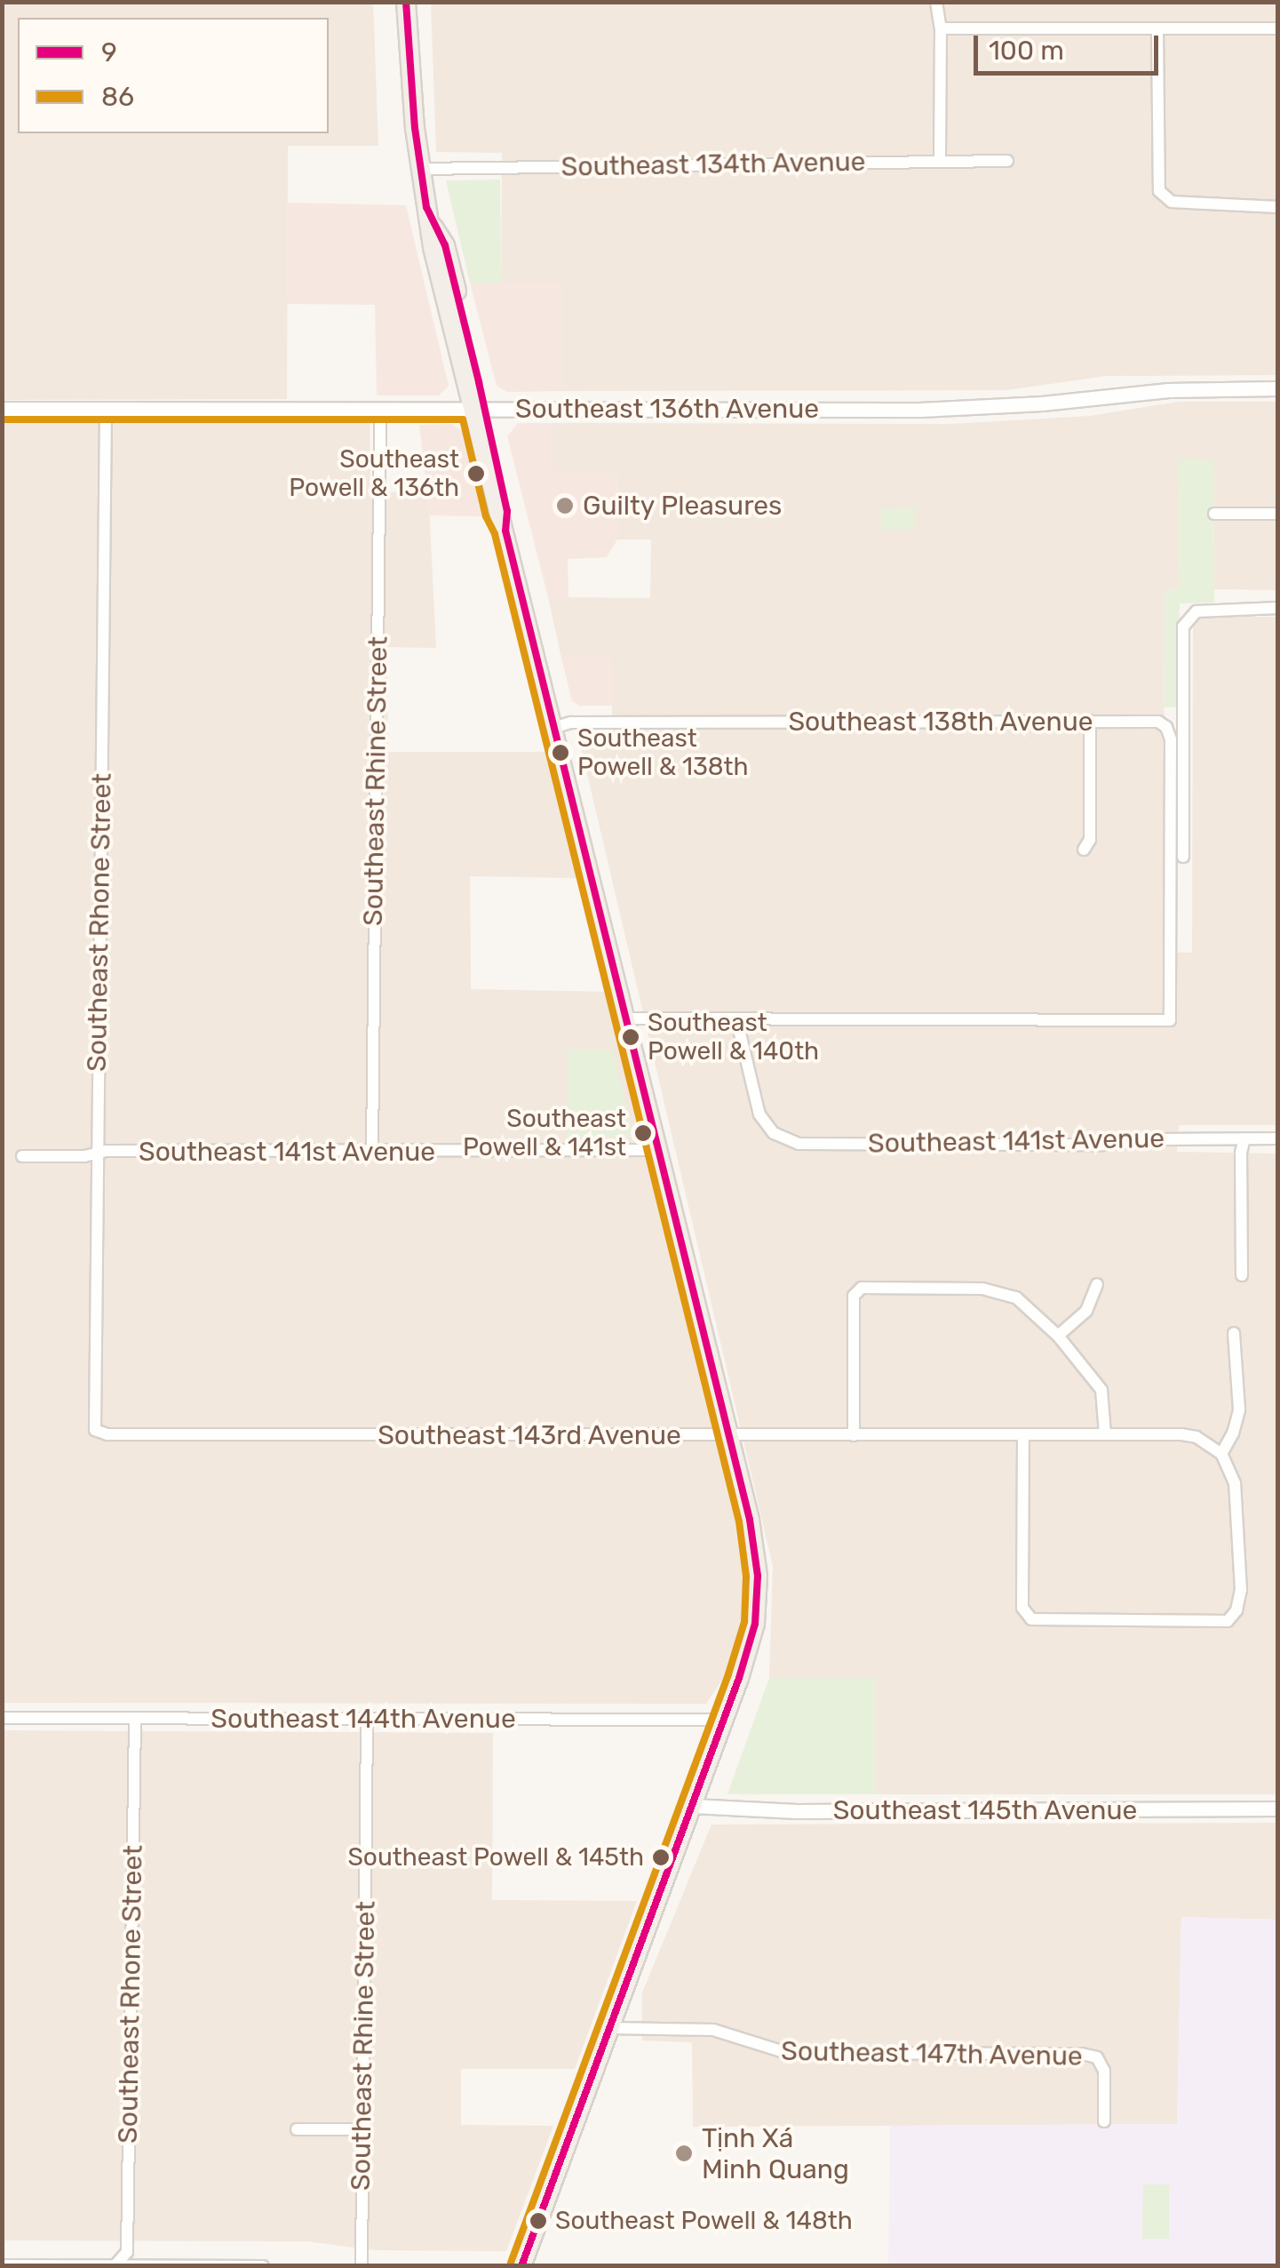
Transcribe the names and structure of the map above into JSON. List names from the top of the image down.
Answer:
{
  "streets": {
    "street": [
      "Southeast 134th Avenue",
      "Southeast 136th Avenue",
      "Southeast 138th Avenue",
      "Southeast Rhine Street",
      "Southeast Rhone Street",
      "Southeast 141st Avenue",
      "Southeast 143rd Avenue",
      "Southeast 144th Avenue",
      "Southeast 145th Avenue",
      "Southeast 147th Avenue"
    ]
  },
  "crossings": [
    ["Southeast 136th Avenue", "Southeast Rhine Street"],
    ["Southeast 136th Avenue", "Southeast Rhone Street"],
    ["Southeast 138th Avenue", "Southeast 141st Avenue"],
    ["Southeast Rhine Street", "Southeast 141st Avenue"],
    ["Southeast Rhine Street", "Southeast 144th Avenue"],
    ["Southeast Rhone Street", "Southeast 141st Avenue"],
    ["Southeast Rhone Street", "Southeast 143rd Avenue"],
    ["Southeast Rhone Street", "Southeast 144th Avenue"]
  ],
  "places": [
    "Southeast Powell & 136th",
    "Guilty Pleasures",
    "Southeast Powell & 138th",
    "Southeast Powell & 140th",
    "Southeast Powell & 141st",
    "Southeast Powell & 145th",
    "Tịnh Xá Minh Quang",
    "Southeast Powell & 148th"
  ],
  "lines": ["transit line 9", "transit line 86"],
  "legend": ["9", "86"],
  "scale_bar": "100 m"
}
